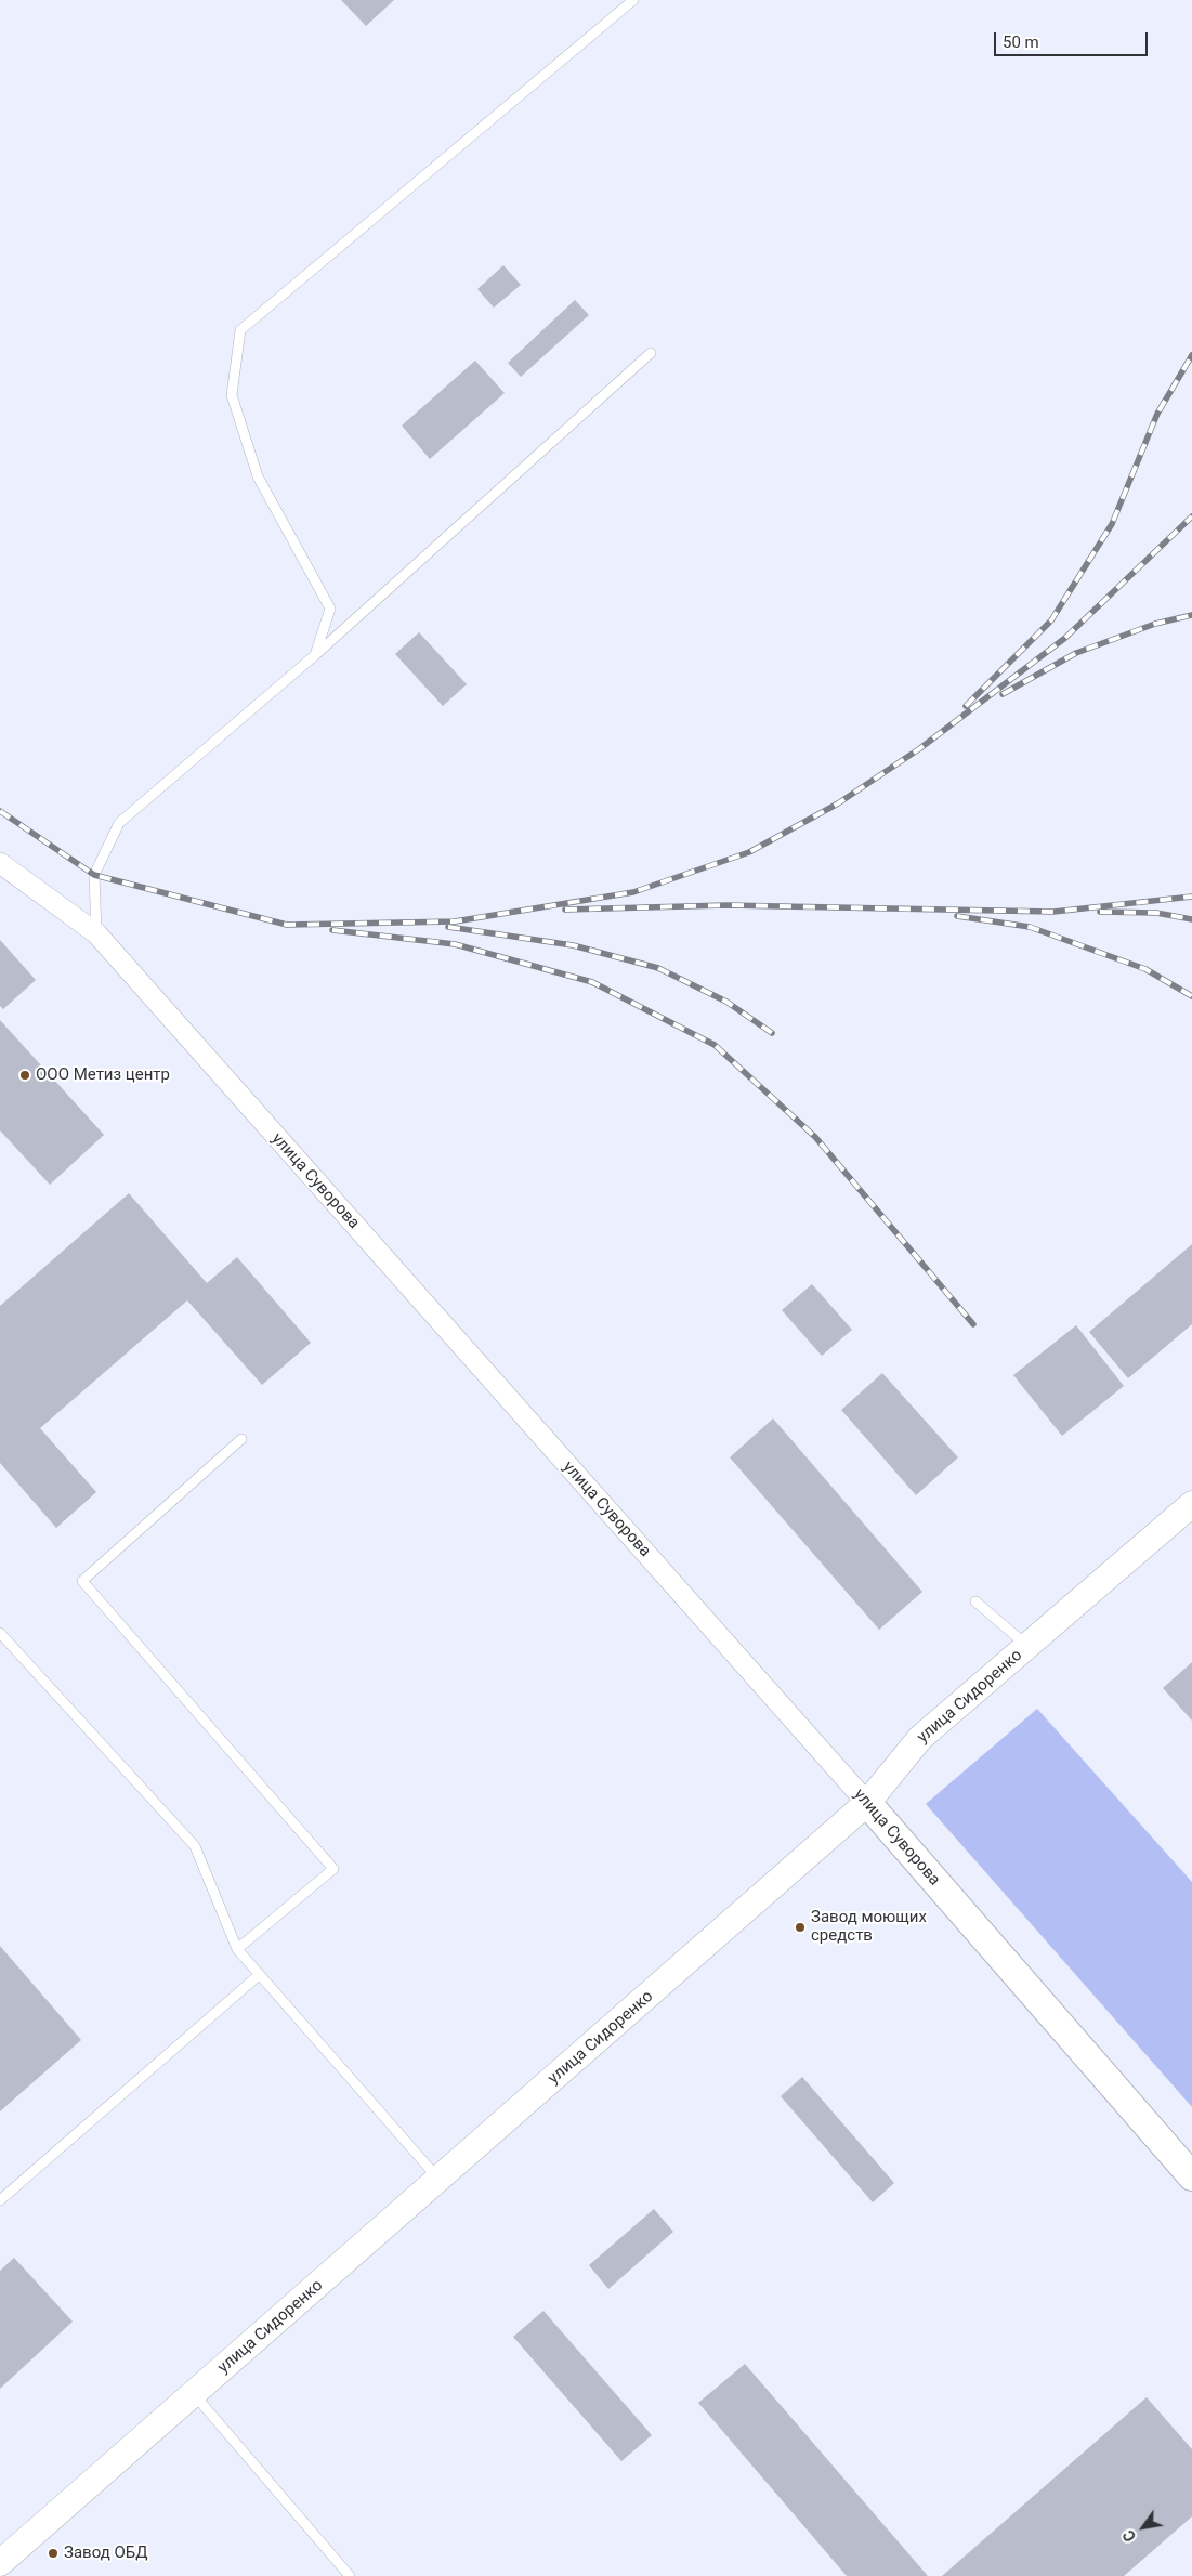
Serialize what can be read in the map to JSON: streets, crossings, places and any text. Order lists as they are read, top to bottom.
{
  "streets": {
    "main road": ["улица Суворова"],
    "street": ["улица Сидоренко"]
  },
  "crossings": [
    ["улица Суворова", "улица Сидоренко"]
  ],
  "places": ["ООО Метиз центр", "Завод моющих средств", "Завод ОБД"],
  "scale_bar": "50 m",
  "north": "bottom left"
}
